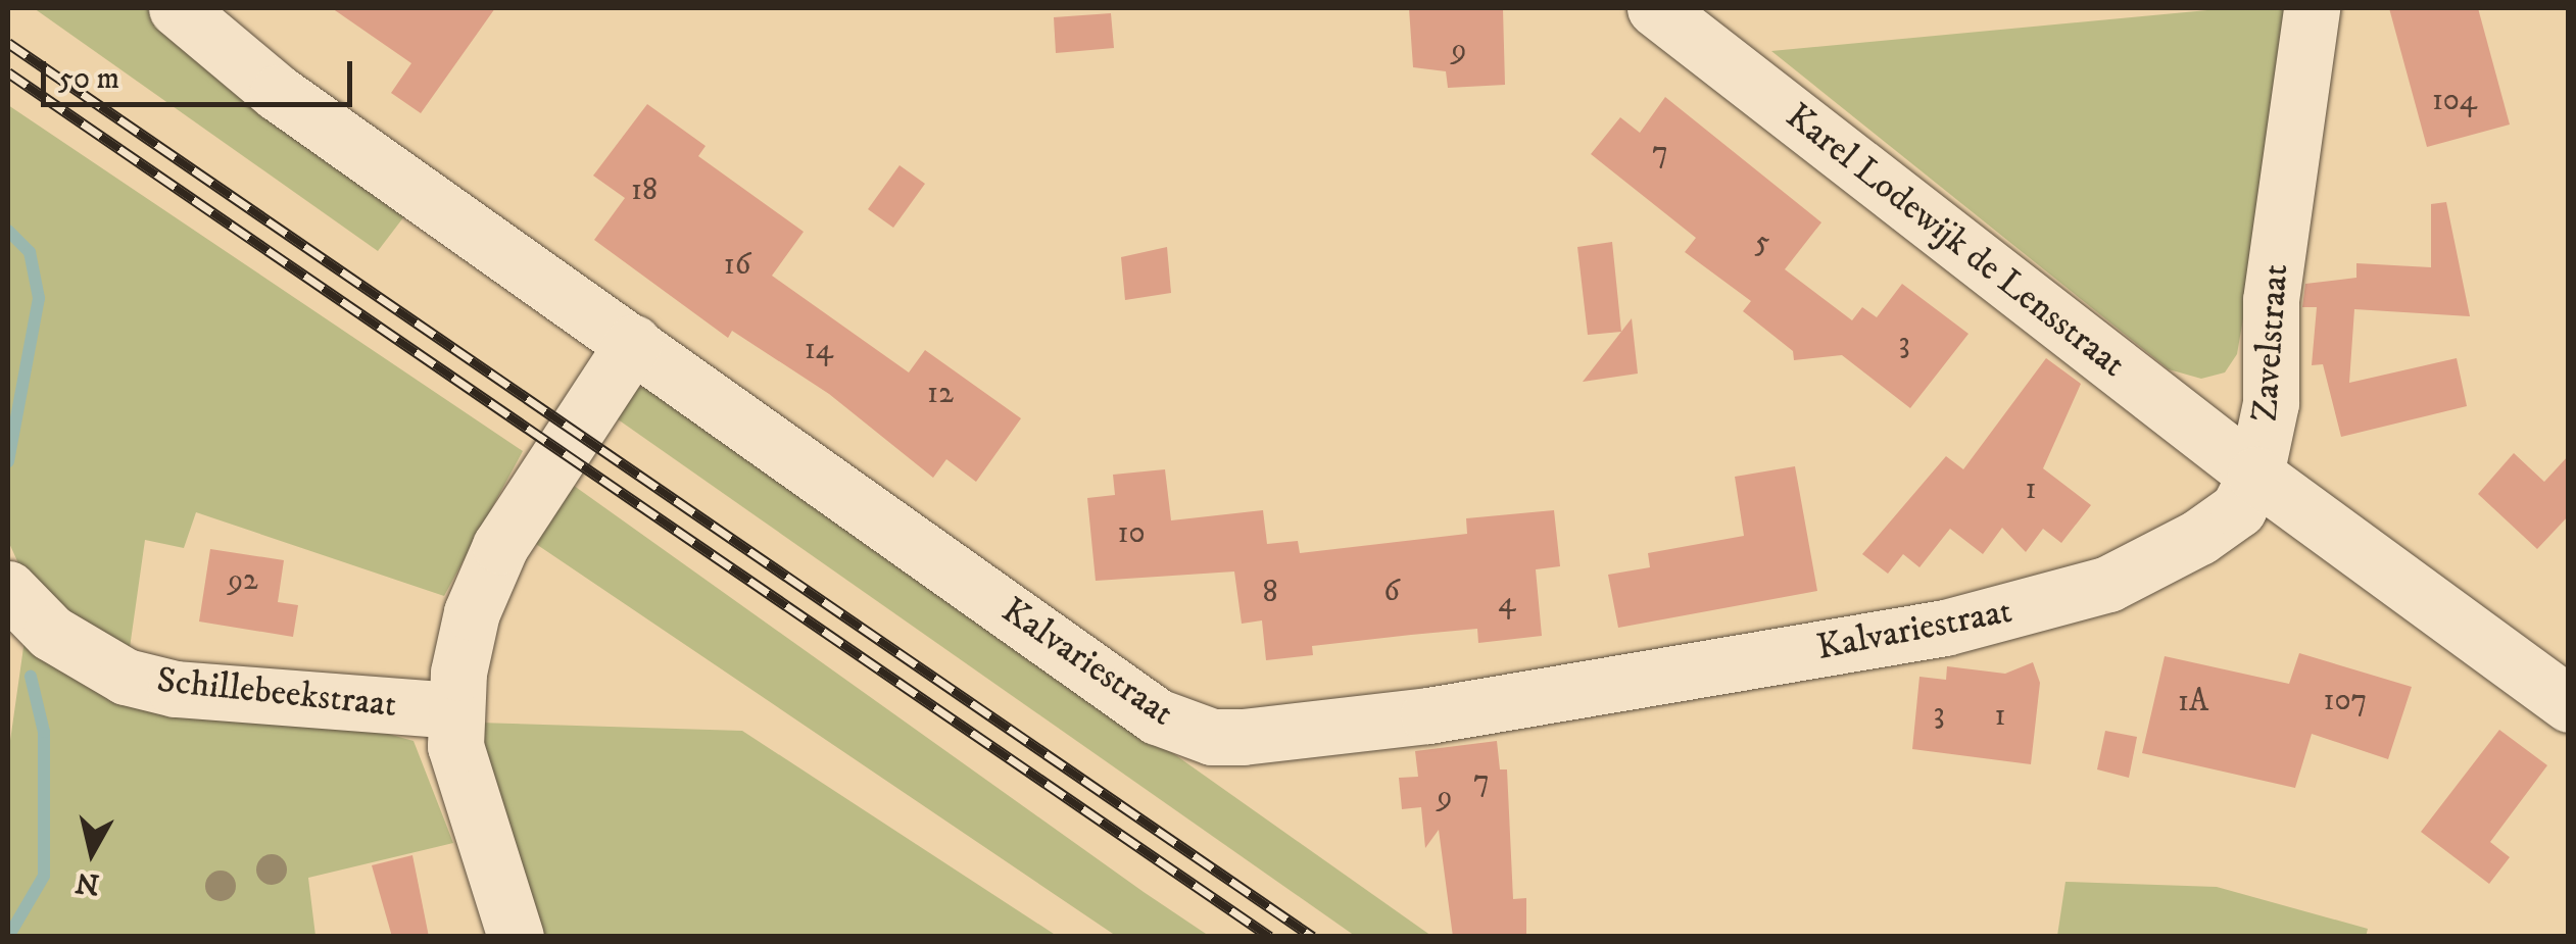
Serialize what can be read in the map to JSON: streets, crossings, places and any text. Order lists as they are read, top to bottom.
{
  "streets": {
    "street": [
      "Karel Lodewijk de Lensstraat",
      "Zavelstraat",
      "Kalvariestraat",
      "Schillebeekstraat"
    ]
  },
  "crossings": [
    ["Karel Lodewijk de Lensstraat", "Zavelstraat"],
    ["Karel Lodewijk de Lensstraat", "Kalvariestraat"],
    ["Zavelstraat", "Kalvariestraat"]
  ],
  "house_numbers": [
    "9",
    "104",
    "7",
    "18",
    "5",
    "16",
    "3",
    "14",
    "12",
    "1",
    "10",
    "92",
    "6",
    "8",
    "4",
    "107",
    "1A",
    "3",
    "1",
    "7",
    "9"
  ],
  "scale_bar": "50 m",
  "north": "bottom"
}
